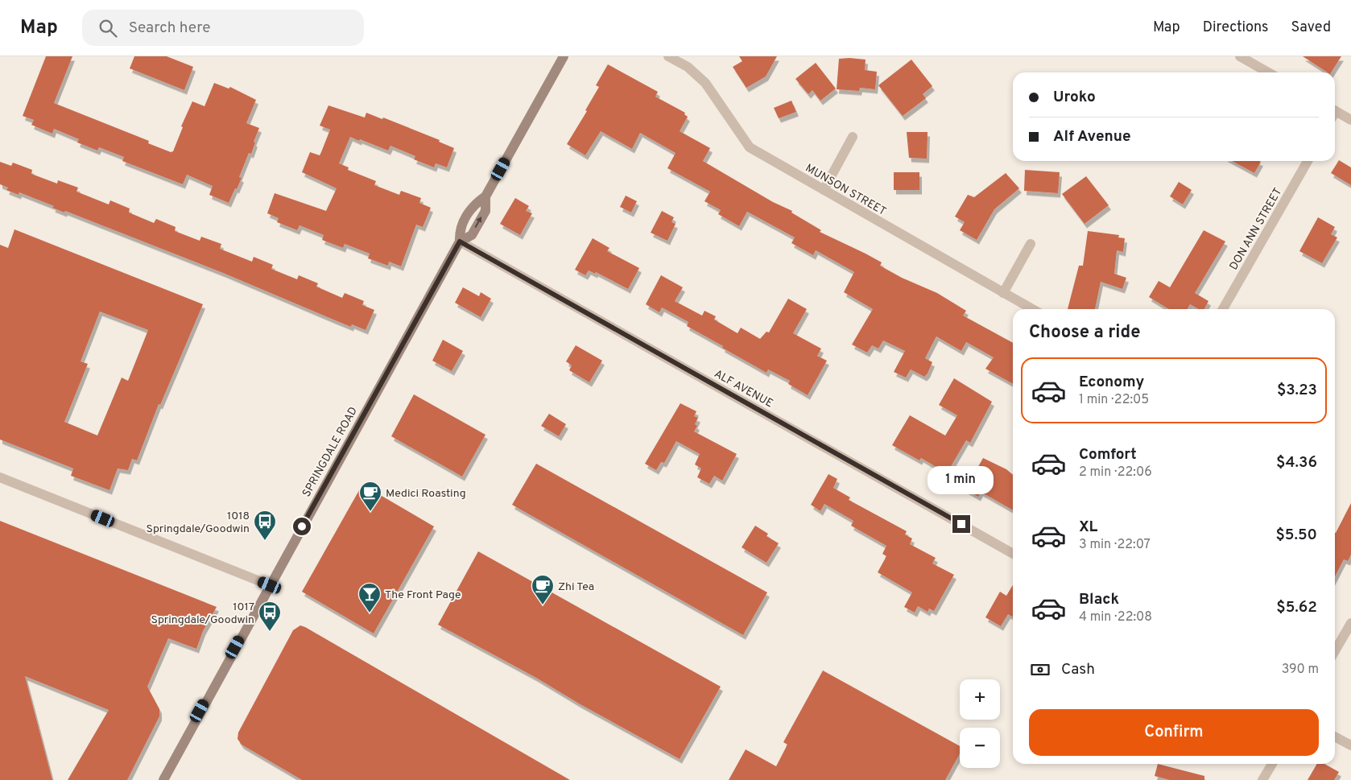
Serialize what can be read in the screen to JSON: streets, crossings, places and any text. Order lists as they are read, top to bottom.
{
  "streets": {
    "main road": ["SPRINGDALE ROAD"],
    "street": ["MUNSON STREET", "DON ANN STREET", "ALF AVENUE"]
  },
  "crossings": [
    ["ALF AVENUE", "SPRINGDALE ROAD"]
  ],
  "places": {
    "cafe": ["Medici Roasting", "Zhi Tea"],
    "bus stop": ["1018 Springdale/Goodwin", "1017 Springdale/Goodwin"],
    "bar": ["The Front Page"]
  },
  "page": {
    "header": "Map",
    "search": "Search here",
    "nav": ["Map", "Directions", "Saved"],
    "banner": ["Uroko", "Alf Avenue"],
    "heading": "Choose a ride",
    "list": [
      {
        "name": "Economy",
        "note": "1 min · 22:05",
        "value": "$3.23"
      },
      {
        "name": "Comfort",
        "note": "2 min · 22:06",
        "value": "$4.36"
      },
      {
        "name": "XL",
        "note": "3 min · 22:07",
        "value": "$5.50"
      },
      {
        "name": "Black",
        "note": "4 min · 22:08",
        "value": "$5.62"
      }
    ],
    "bubble": "1 min",
    "pay": ["Cash", "390 m"],
    "map_buttons": ["+", "−"],
    "buttons": "Confirm"
  }
}
